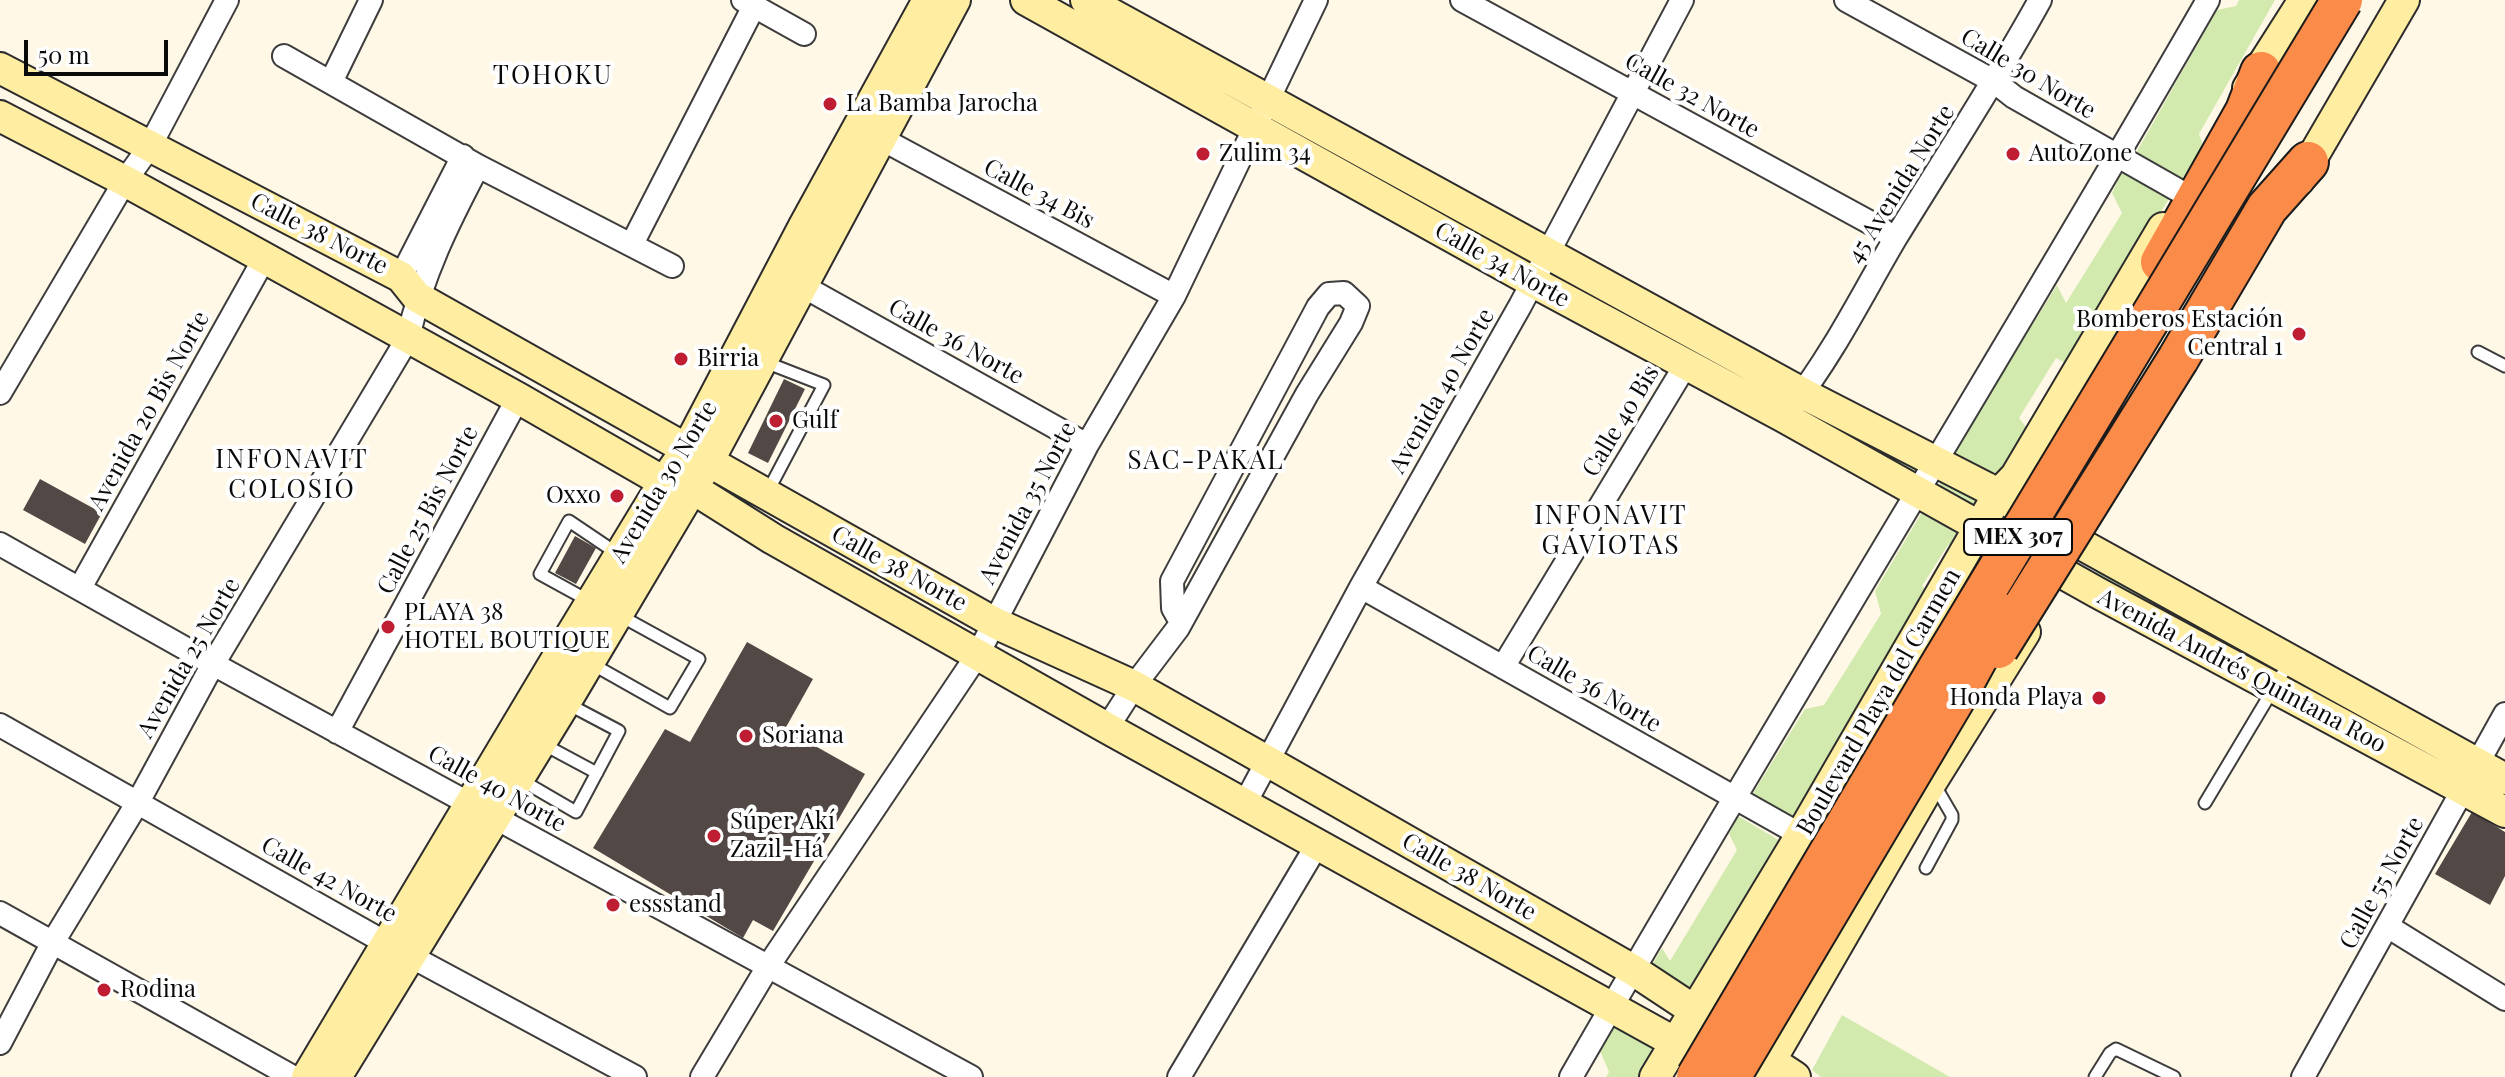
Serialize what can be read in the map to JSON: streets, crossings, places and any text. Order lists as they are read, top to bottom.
{
  "streets": {
    "highway": ["MEX 307"],
    "main road": [
      "Calle 38 Norte",
      "Calle 34 Norte",
      "Avenida 30 Norte",
      "Avenida Andrés Quintana Roo",
      "Boulevard Playa del Carmen"
    ],
    "street": [
      "Calle 30 Norte",
      "Calle 32 Norte",
      "45 Avenida Norte",
      "Calle 34 Bis",
      "Calle 36 Norte",
      "Avenida 40 Norte",
      "Avenida 20 Bis Norte",
      "Calle 40 Bis",
      "Avenida 35 Norte",
      "Calle 25 Bis Norte",
      "Avenida 25 Norte",
      "Calle 40 Norte",
      "Calle 42 Norte",
      "Calle 55 Norte"
    ]
  },
  "crossings": [
    ["Calle 30 Norte", "45 Avenida Norte"],
    ["Calle 30 Norte", "Boulevard Playa del Carmen"],
    ["Calle 32 Norte", "45 Avenida Norte"],
    ["Calle 32 Norte", "Avenida 40 Norte"],
    ["45 Avenida Norte", "Calle 34 Norte"],
    ["Calle 34 Bis", "Avenida 30 Norte"],
    ["Calle 34 Bis", "Avenida 35 Norte"],
    ["Calle 38 Norte", "Avenida 40 Norte"],
    ["Calle 38 Norte", "Avenida 20 Bis Norte"],
    ["Calle 38 Norte", "Avenida 30 Norte"],
    ["Calle 38 Norte", "Avenida 35 Norte"],
    ["Calle 38 Norte", "Calle 25 Bis Norte"],
    ["Calle 38 Norte", "Avenida 25 Norte"],
    ["Calle 38 Norte", "Boulevard Playa del Carmen"],
    ["Calle 34 Norte", "Avenida 40 Norte"],
    ["Calle 34 Norte", "Calle 40 Bis"],
    ["Calle 34 Norte", "Avenida 35 Norte"],
    ["Calle 34 Norte", "Avenida Andrés Quintana Roo"],
    ["Calle 34 Norte", "Boulevard Playa del Carmen"],
    ["Calle 36 Norte", "Avenida 40 Norte"],
    ["Calle 36 Norte", "Calle 40 Bis"],
    ["Calle 36 Norte", "Avenida 30 Norte"],
    ["Calle 36 Norte", "Avenida 35 Norte"],
    ["Calle 36 Norte", "Boulevard Playa del Carmen"],
    ["Avenida 20 Bis Norte", "Calle 40 Norte"],
    ["Avenida 30 Norte", "Calle 40 Norte"],
    ["Avenida 30 Norte", "Calle 42 Norte"],
    ["Avenida 35 Norte", "Calle 40 Norte"],
    ["Calle 25 Bis Norte", "Calle 40 Norte"],
    ["Avenida 25 Norte", "Calle 40 Norte"],
    ["Avenida 25 Norte", "Calle 42 Norte"],
    ["Avenida Andrés Quintana Roo", "Boulevard Playa del Carmen"],
    ["Avenida Andrés Quintana Roo", "Calle 55 Norte"]
  ],
  "districts": [
    "TOHOKU",
    "INFONAVIT COLOSIO",
    "SAC-PAKAL",
    "INFONAVIT GAVIOTAS"
  ],
  "places": [
    "La Bamba Jarocha",
    "Zulim 34",
    "AutoZone",
    "Bomberos Estación Central 1",
    "Birria",
    "Gulf",
    "Oxxo",
    "PLAYA 38 HOTEL BOUTIQUE",
    "Honda Playa",
    "Soriana",
    "Súper Akí Zazil-Há",
    "essstand",
    "Rodina"
  ],
  "scale_bar": "50 m"
}
